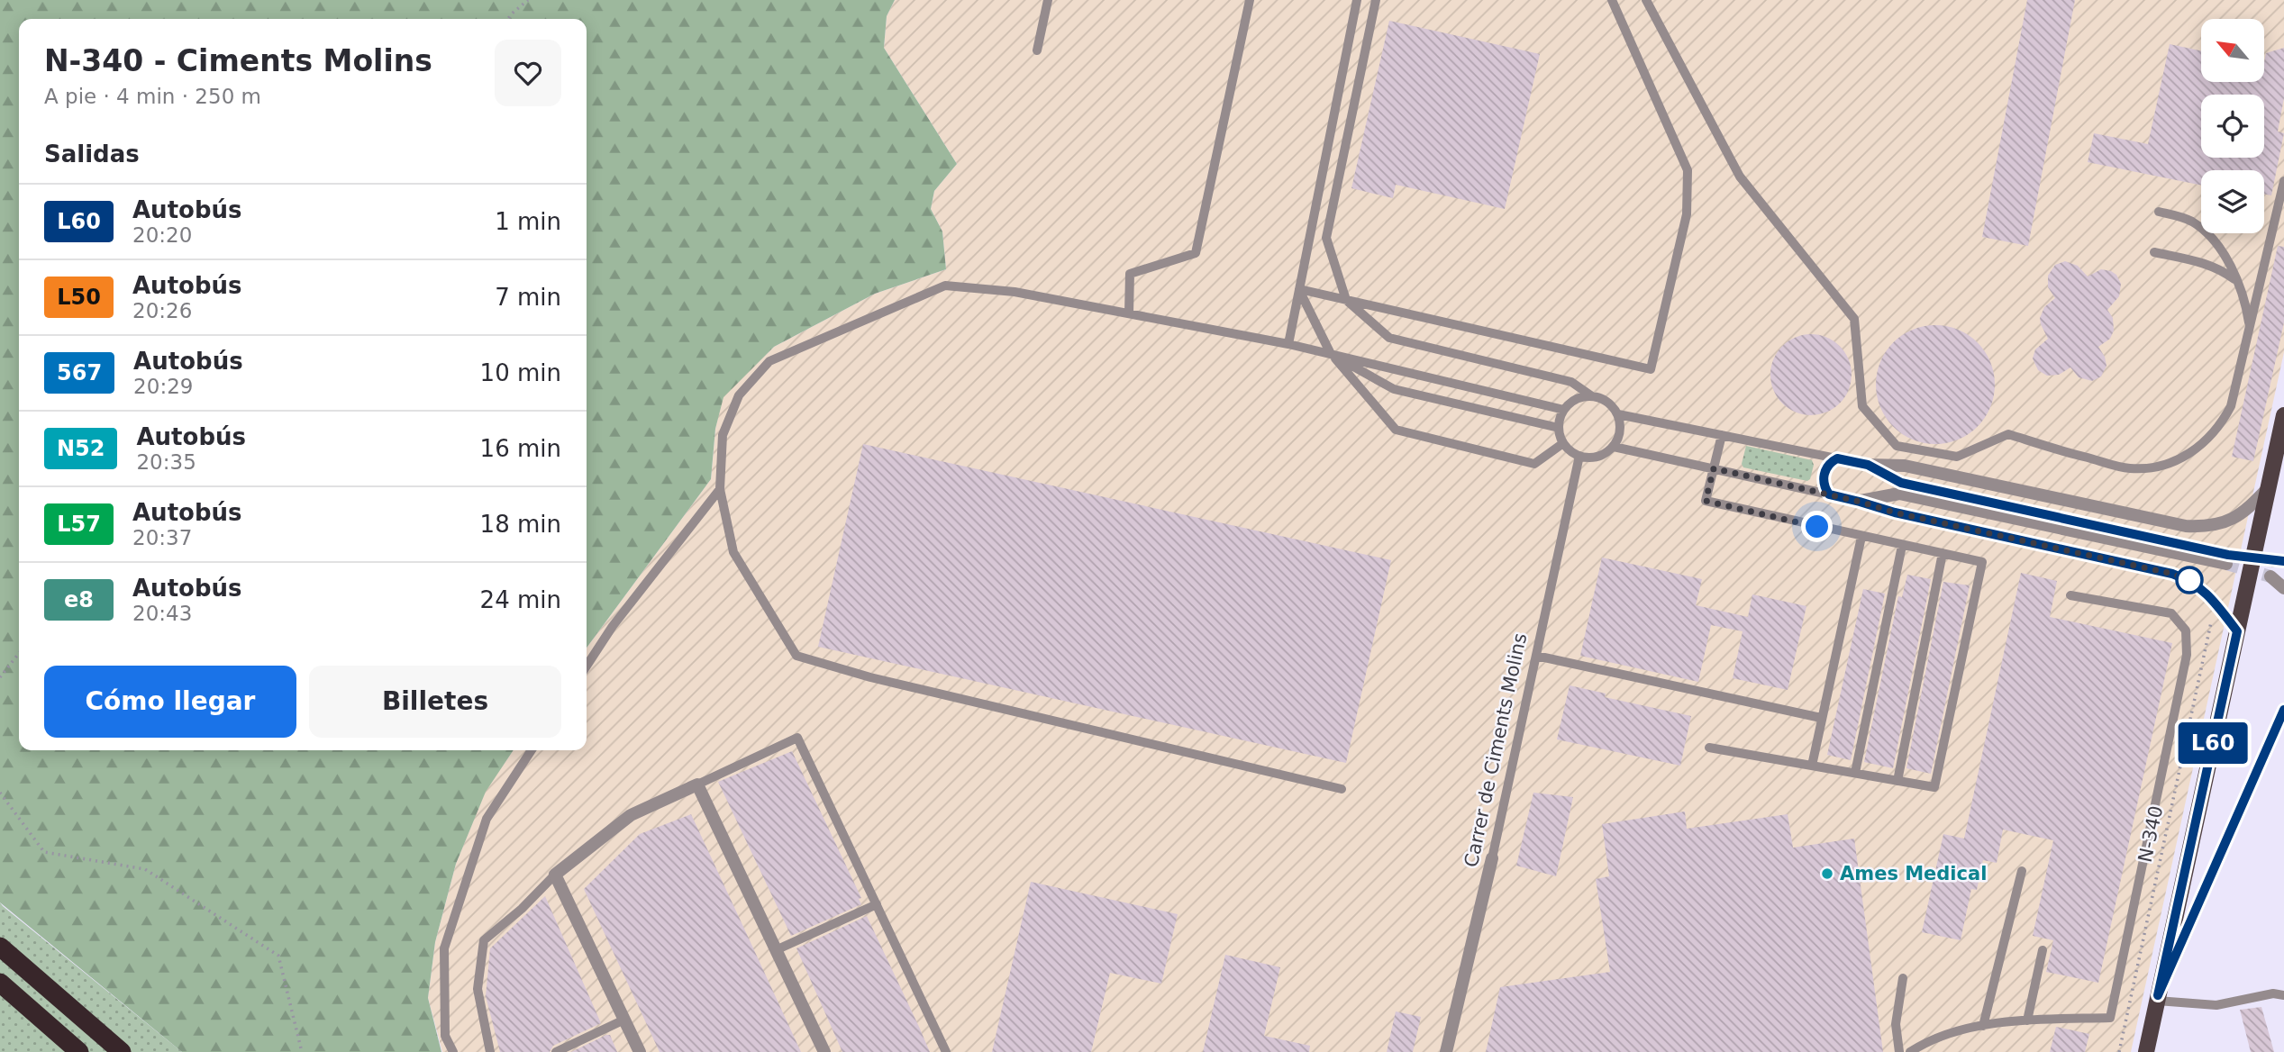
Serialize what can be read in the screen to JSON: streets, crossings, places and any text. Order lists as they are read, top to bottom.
{
  "streets": {
    "street": ["Carrer de Ciments Molins"],
    "path": ["N-340"]
  },
  "places": ["Ames Medical"],
  "lines": ["bus line L60"],
  "north": "top left",
  "page": {
    "on_map": "L60",
    "heading": [
      ["N-340 - Ciments Molins", "A pie · 4 min · 250 m"],
      "Salidas"
    ],
    "list": [
      {
        "mark": "L60",
        "name": "Autobús",
        "note": "20:20",
        "value": "1 min"
      },
      {
        "mark": "L50",
        "name": "Autobús",
        "note": "20:26",
        "value": "7 min"
      },
      {
        "mark": "567",
        "name": "Autobús",
        "note": "20:29",
        "value": "10 min"
      },
      {
        "mark": "N52",
        "name": "Autobús",
        "note": "20:35",
        "value": "16 min"
      },
      {
        "mark": "L57",
        "name": "Autobús",
        "note": "20:37",
        "value": "18 min"
      },
      {
        "mark": "e8",
        "name": "Autobús",
        "note": "20:43",
        "value": "24 min"
      }
    ],
    "buttons": ["Cómo llegar", "Billetes"]
  }
}
